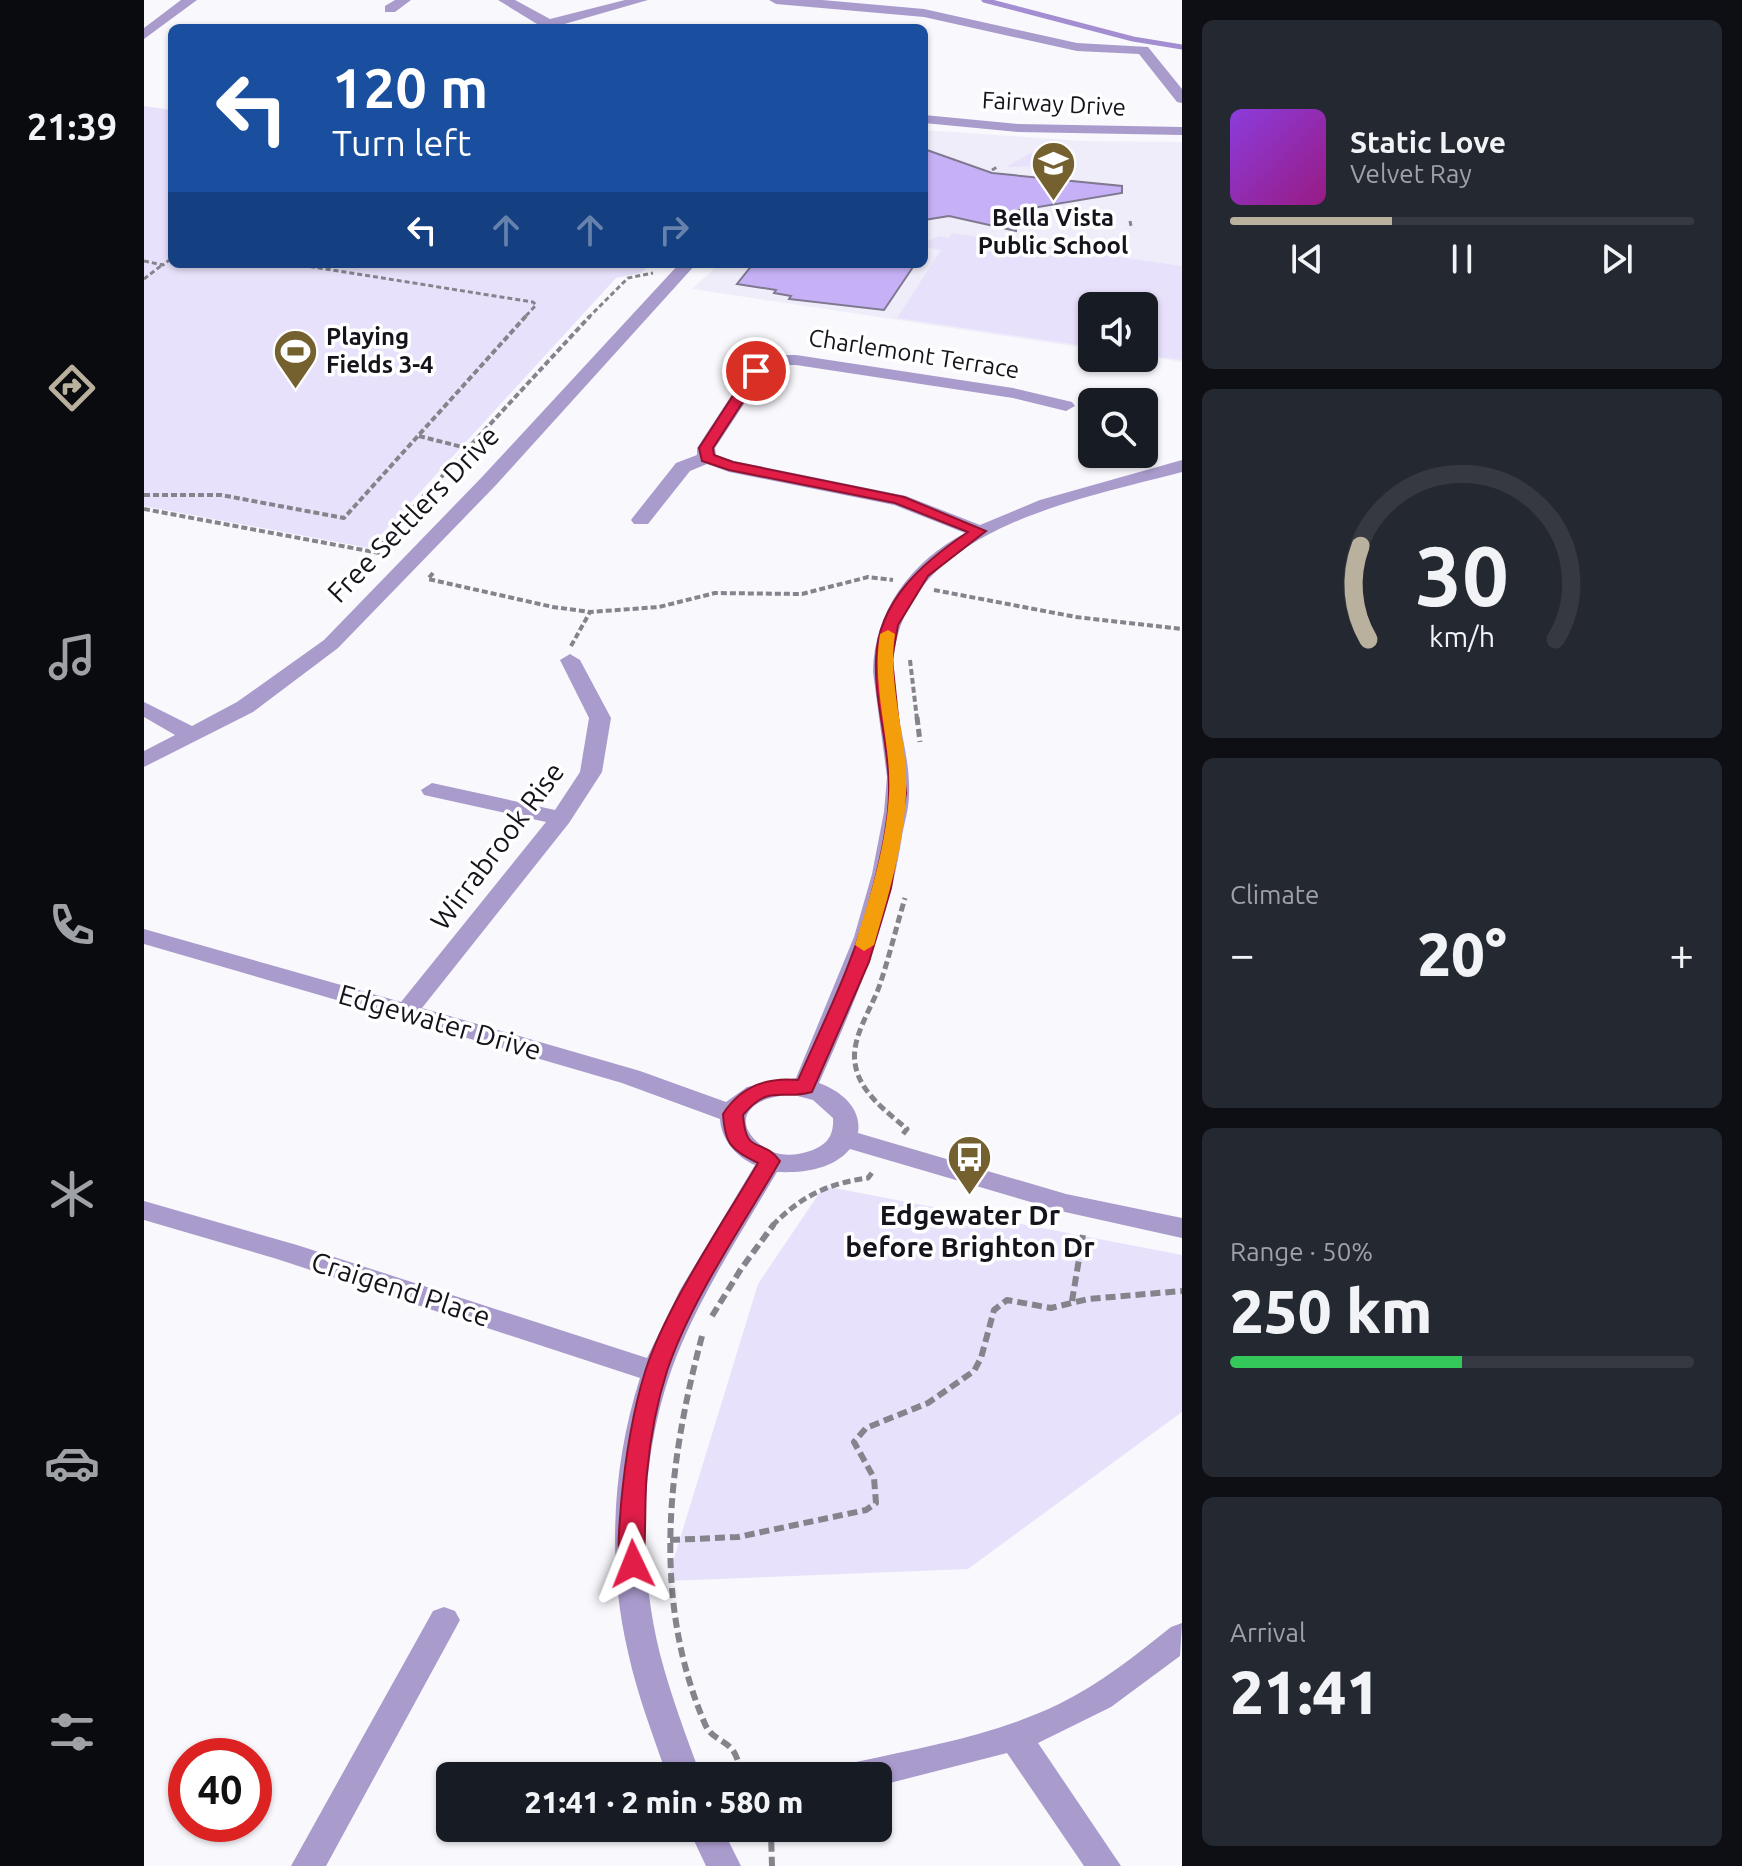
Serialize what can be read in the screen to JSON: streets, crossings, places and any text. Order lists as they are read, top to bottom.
{
  "streets": {
    "street": [
      "Fairway Drive",
      "Charlemont Terrace",
      "Free Settlers Drive",
      "Wirrabrook Rise",
      "Edgewater Drive",
      "Craigend Place"
    ]
  },
  "crossings": [
    ["Wirrabrook Rise", "Edgewater Drive"]
  ],
  "places": {
    "school or university": ["Bella Vista Public School"],
    "sports": ["Playing Fields 3-4"],
    "bus stop": ["Edgewater Dr before Brighton Dr"]
  },
  "page": {
    "tabs": "21:39",
    "turn": ["120 m", "Turn left"],
    "song": ["Static Love", "Velvet Ray"],
    "tile": [
      "Climate",
      ["Range · 50%", "250 km"],
      ["Arrival", "21:41"]
    ],
    "heat": ["−", "20°", "+"],
    "limit": "40",
    "trip": "21:41 · 2 min · 580 m",
    "gauge": ["30", "km/h"]
  }
}
